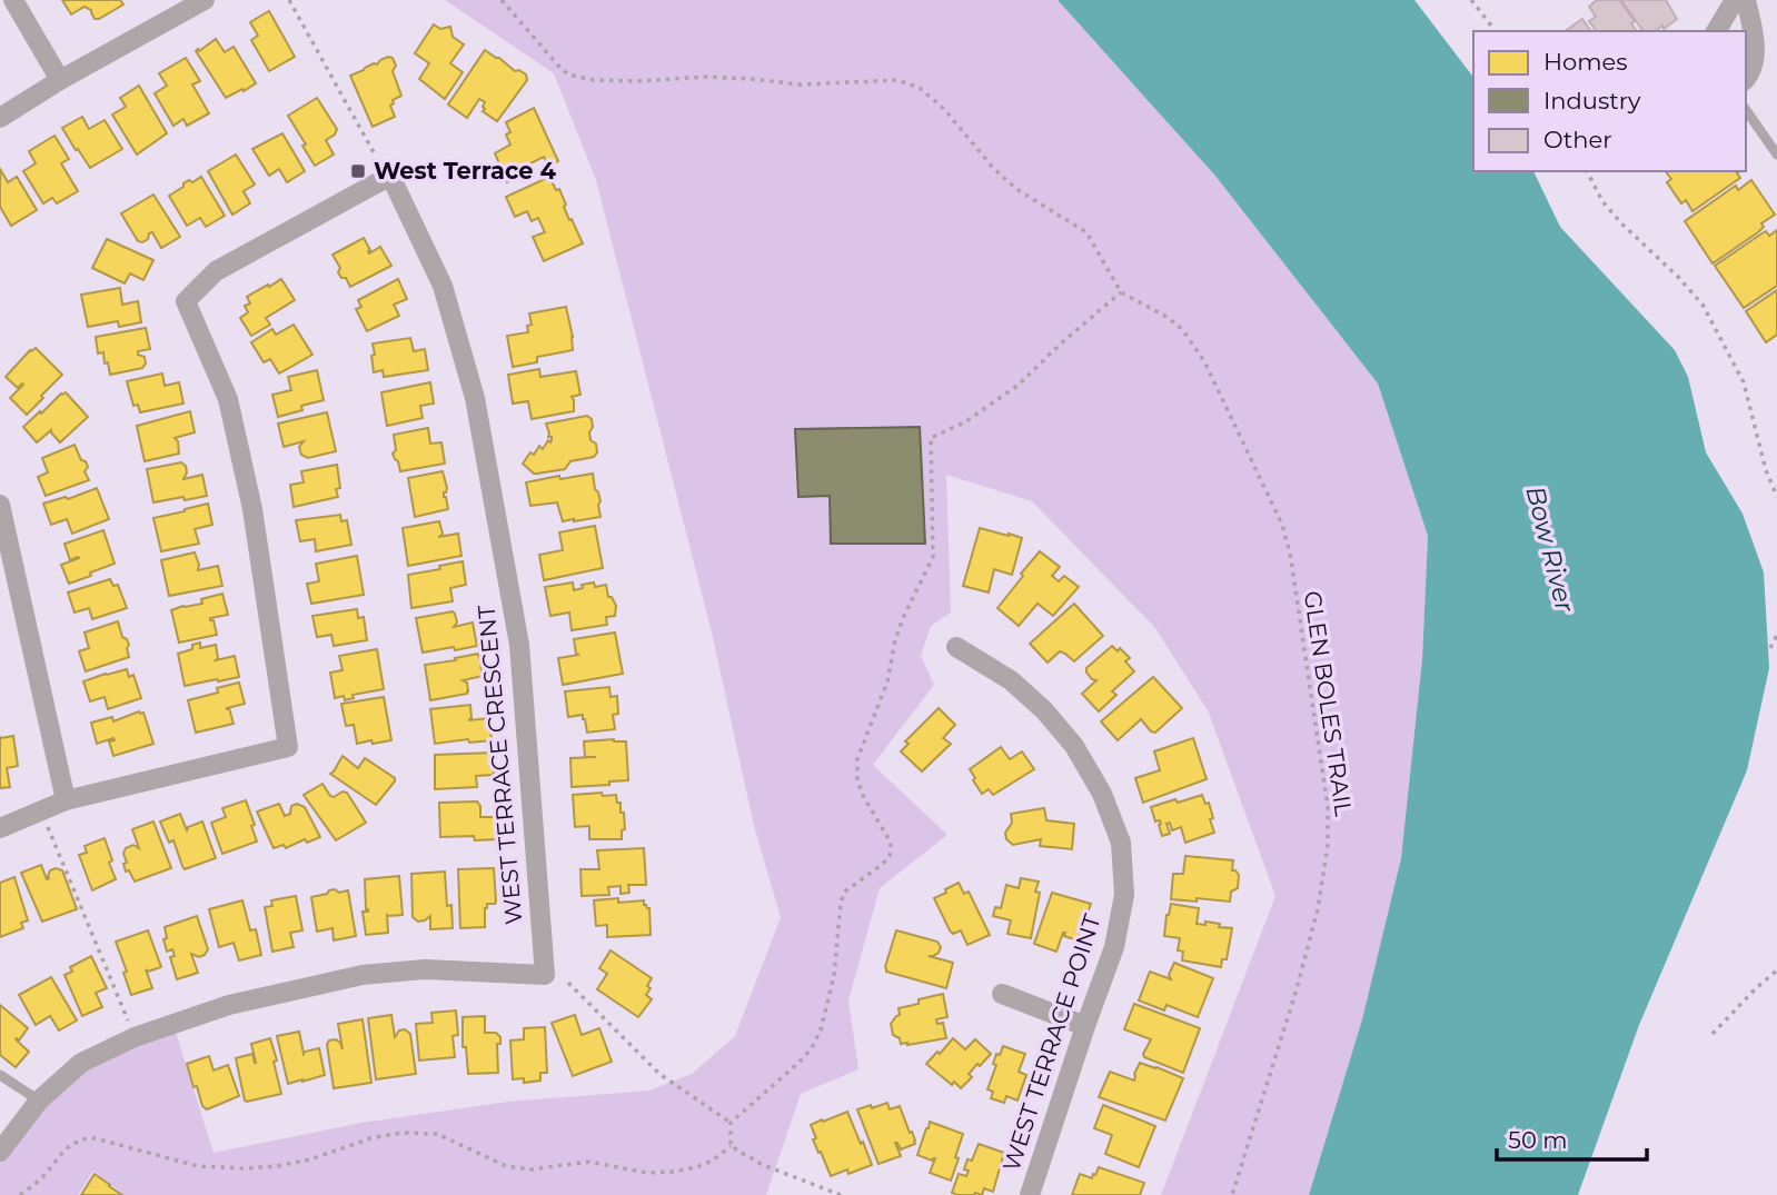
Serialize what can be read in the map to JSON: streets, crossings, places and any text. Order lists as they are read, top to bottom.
{
  "streets": {
    "street": ["WEST TERRACE CRESCENT", "WEST TERRACE POINT"],
    "path": ["GLEN BOLES TRAIL"]
  },
  "water": ["Bow River"],
  "places": {
    "transit": ["West Terrace 4"]
  },
  "legend": ["Homes", "Industry", "Other"],
  "scale_bar": "50 m"
}
